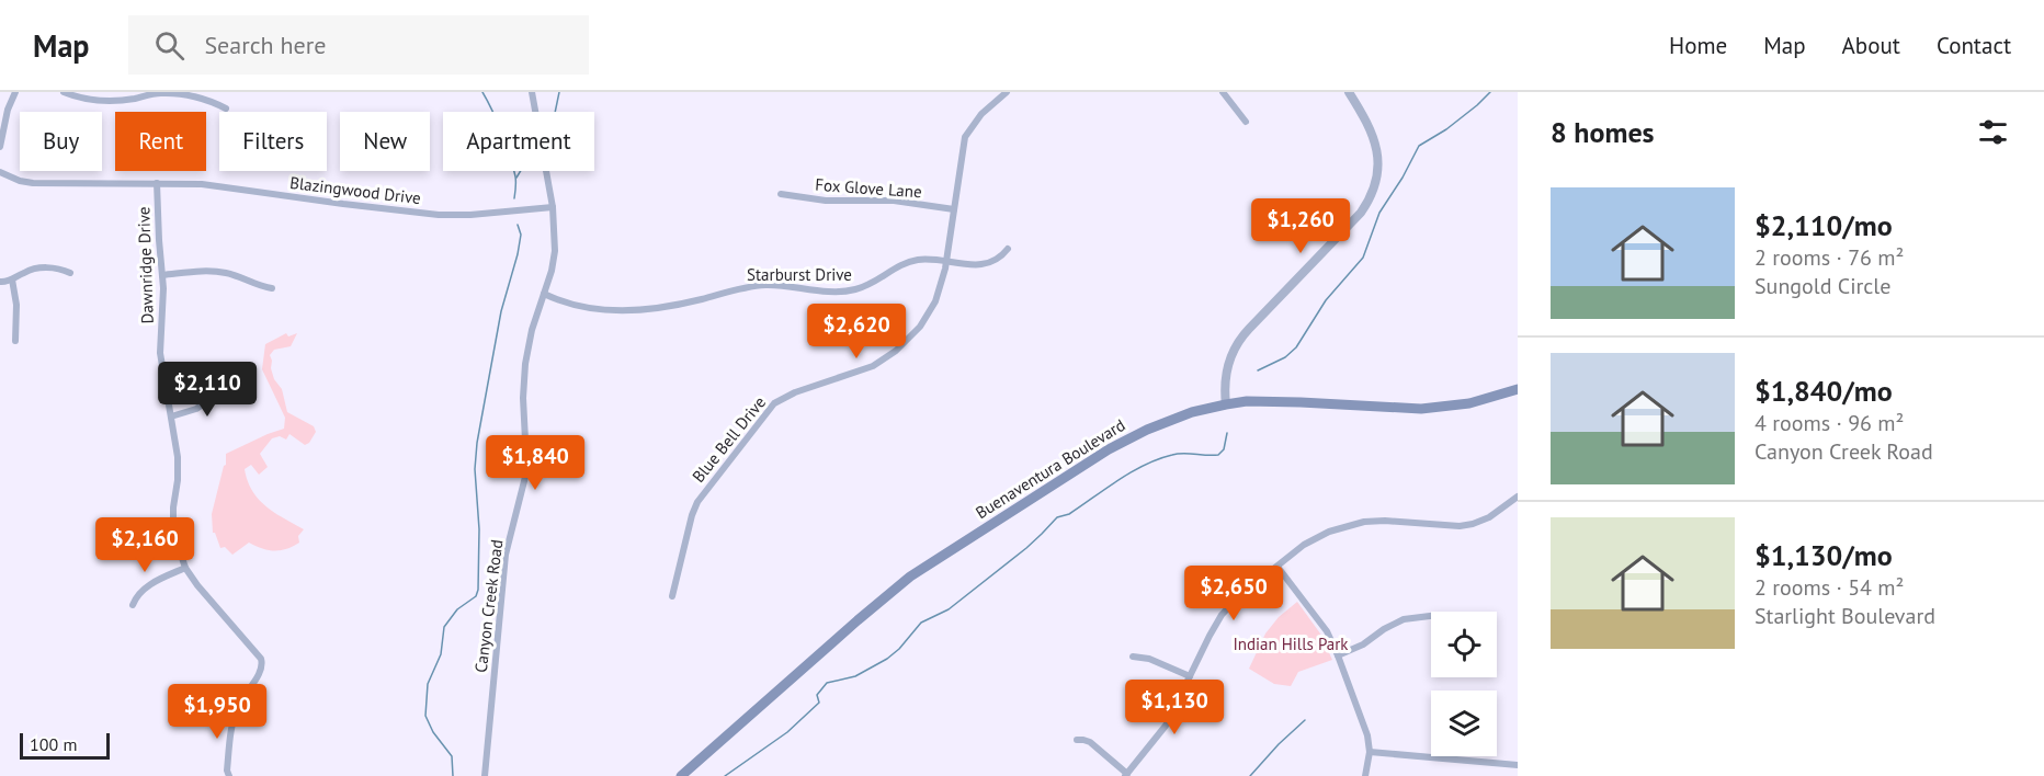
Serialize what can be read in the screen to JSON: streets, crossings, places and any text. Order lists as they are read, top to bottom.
{
  "streets": {
    "main road": ["Buenaventura Boulevard"],
    "street": [
      "Fox Glove Lane",
      "Blazingwood Drive",
      "Dawnridge Drive",
      "Starburst Drive",
      "Blue Bell Drive",
      "Canyon Creek Road"
    ]
  },
  "crossings": [
    ["Fox Glove Lane", "Blue Bell Drive"],
    ["Blazingwood Drive", "Dawnridge Drive"],
    ["Blazingwood Drive", "Canyon Creek Road"],
    ["Starburst Drive", "Blue Bell Drive"],
    ["Starburst Drive", "Canyon Creek Road"]
  ],
  "parks": ["Indian Hills Park"],
  "scale_bar": "100 m",
  "page": {
    "header": "Map",
    "search": "Search here",
    "nav": [
      "Home",
      "Map",
      "About",
      "Contact"
    ],
    "heading": "8 homes",
    "chip": [
      "Buy",
      "Rent",
      "Filters",
      "New",
      "Apartment"
    ],
    "list": [
      {
        "name": "$2,110/mo",
        "note": "2 rooms · 76 m² · Sungold Circle"
      },
      {
        "name": "$1,840/mo",
        "note": "4 rooms · 96 m² · Canyon Creek Road"
      },
      {
        "name": "$1,130/mo",
        "note": "2 rooms · 54 m² · Starlight Boulevard"
      }
    ],
    "price": [
      "$1,260",
      "$2,620",
      "$2,110",
      "$1,840",
      "$2,160",
      "$2,650",
      "$1,130",
      "$1,950"
    ],
    "scale": "100 m"
  }
}
